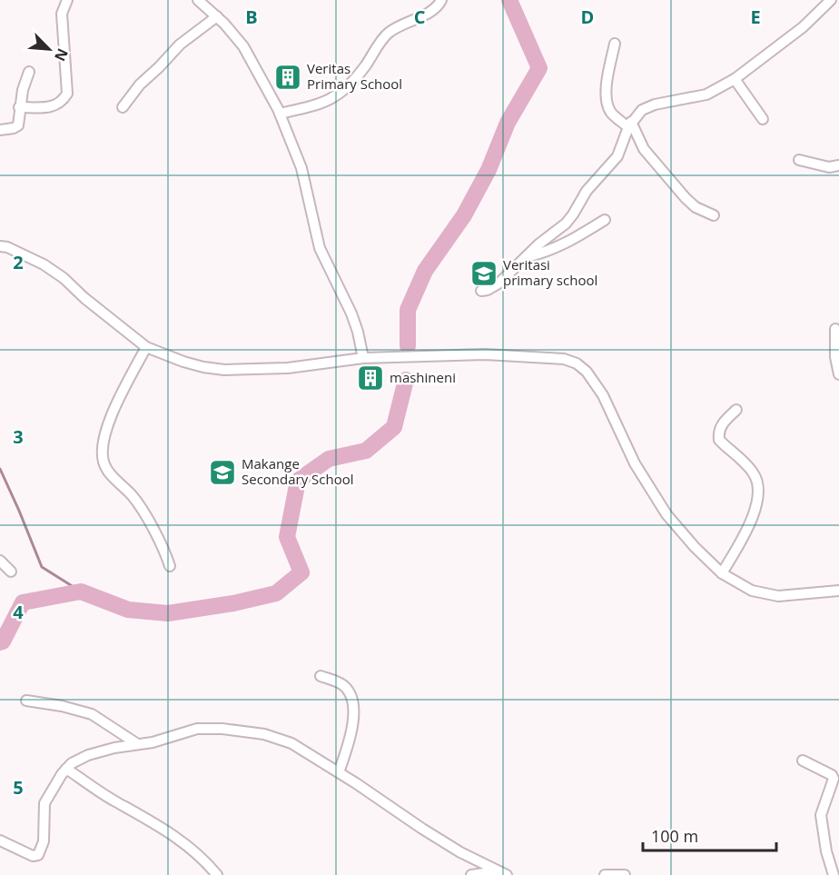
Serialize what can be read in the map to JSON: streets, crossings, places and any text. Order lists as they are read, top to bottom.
{
  "places": {
    "building": ["Veritas Primary School", "mashineni"],
    "school or university": ["Veritasi primary school", "Makange Secondary School"]
  },
  "scale_bar": "100 m",
  "north": "bottom right",
  "grid": {
    "columns": [
      "B",
      "C",
      "D",
      "E"
    ],
    "rows": [
      "2",
      "3",
      "4",
      "5"
    ]
  }
}
